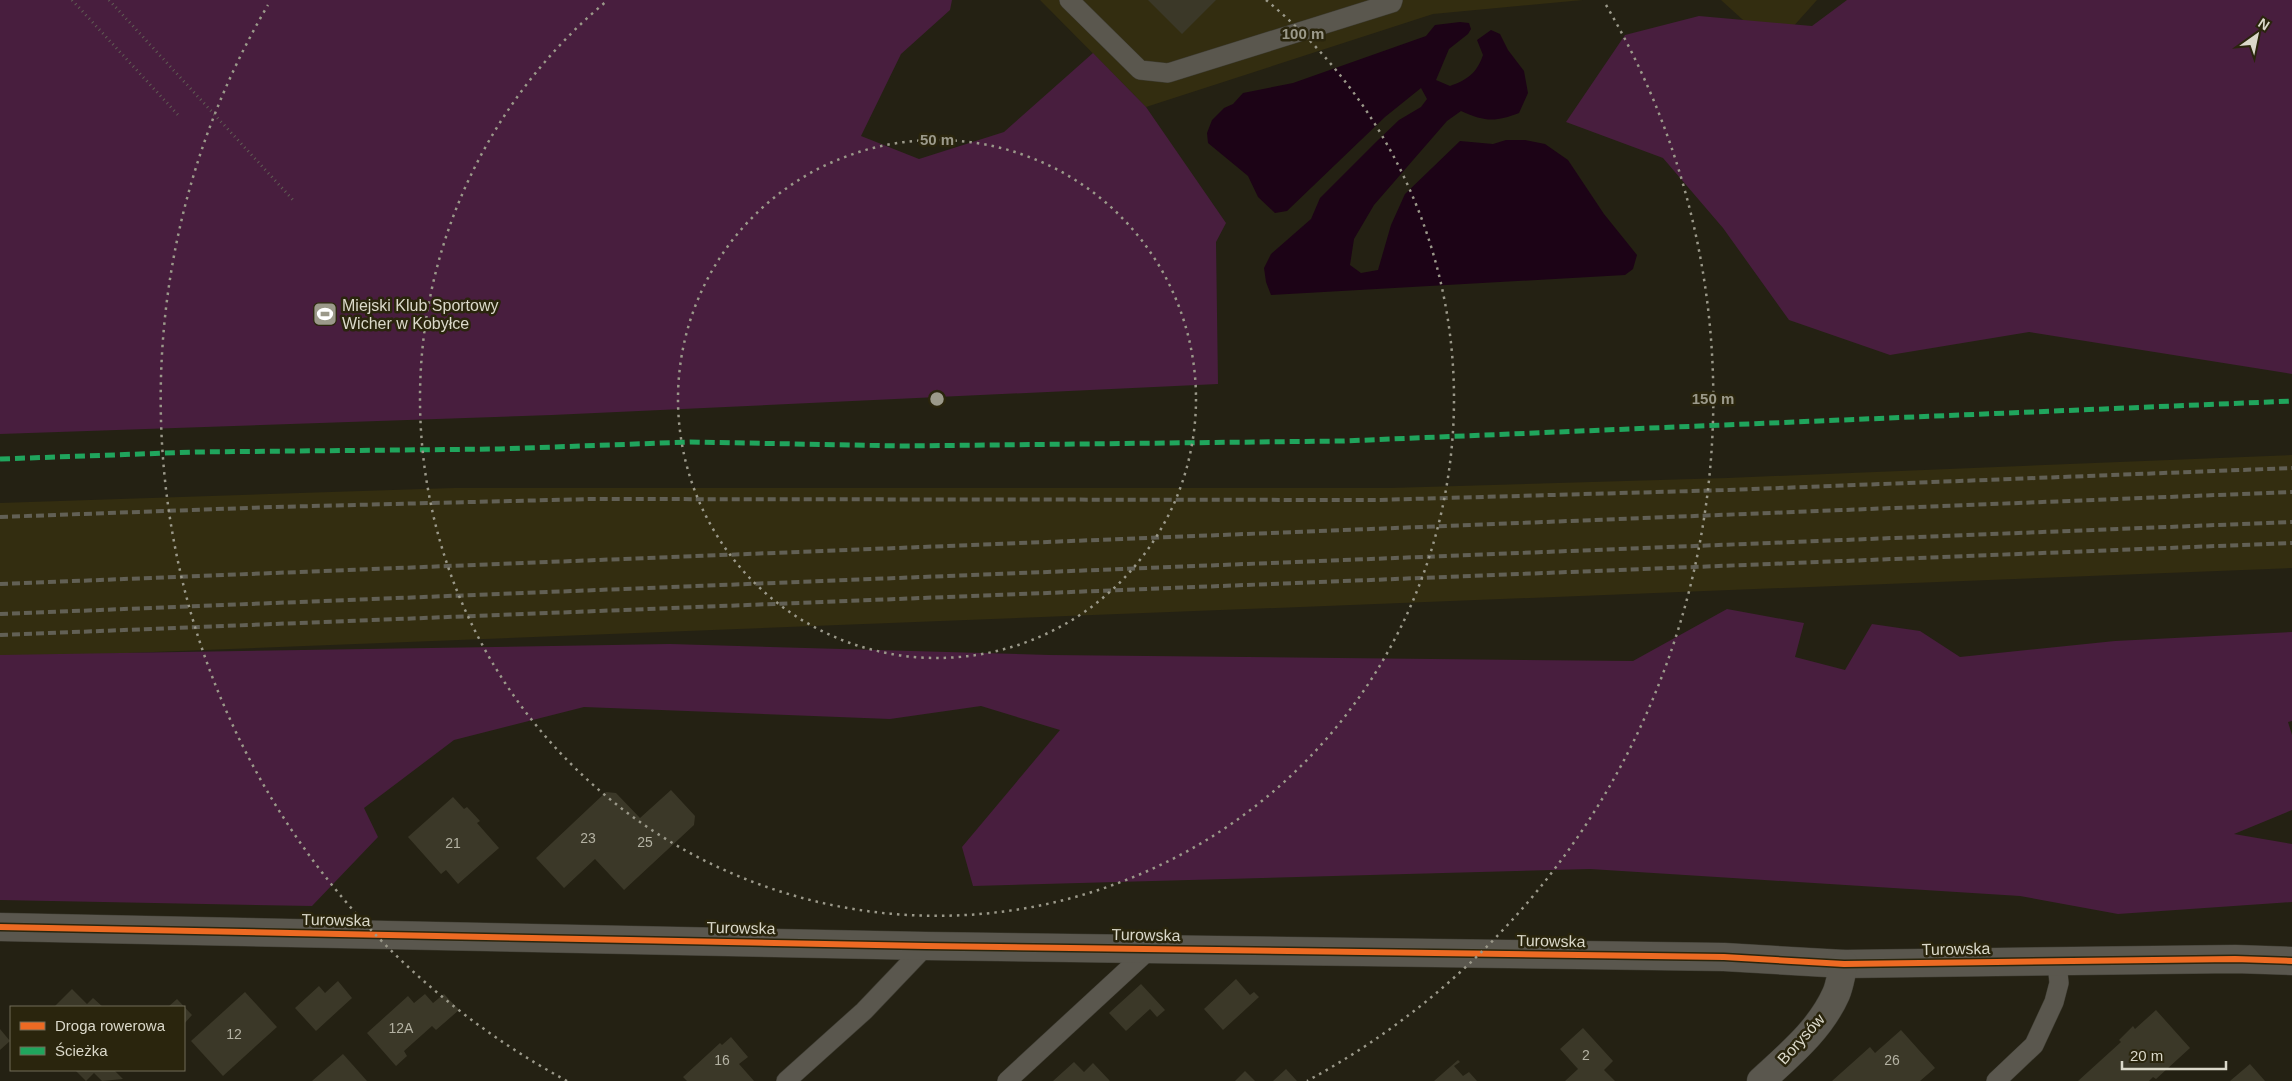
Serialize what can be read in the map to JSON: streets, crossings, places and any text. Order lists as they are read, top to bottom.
{
  "streets": {
    "street": ["Turowska", "Borysów"]
  },
  "crossings": [
    ["Turowska", "Borysów"]
  ],
  "places": {
    "sports": ["Miejski Klub Sportowy Wicher w Kobyłce"]
  },
  "house_numbers": [
    "23",
    "25",
    "21",
    "12A",
    "12",
    "2",
    "16",
    "26"
  ],
  "legend": ["Droga rowerowa", "Ścieżka"],
  "scale_bar": "20 m",
  "north": "top right",
  "rings": ["100 m", "50 m", "150 m"]
}
